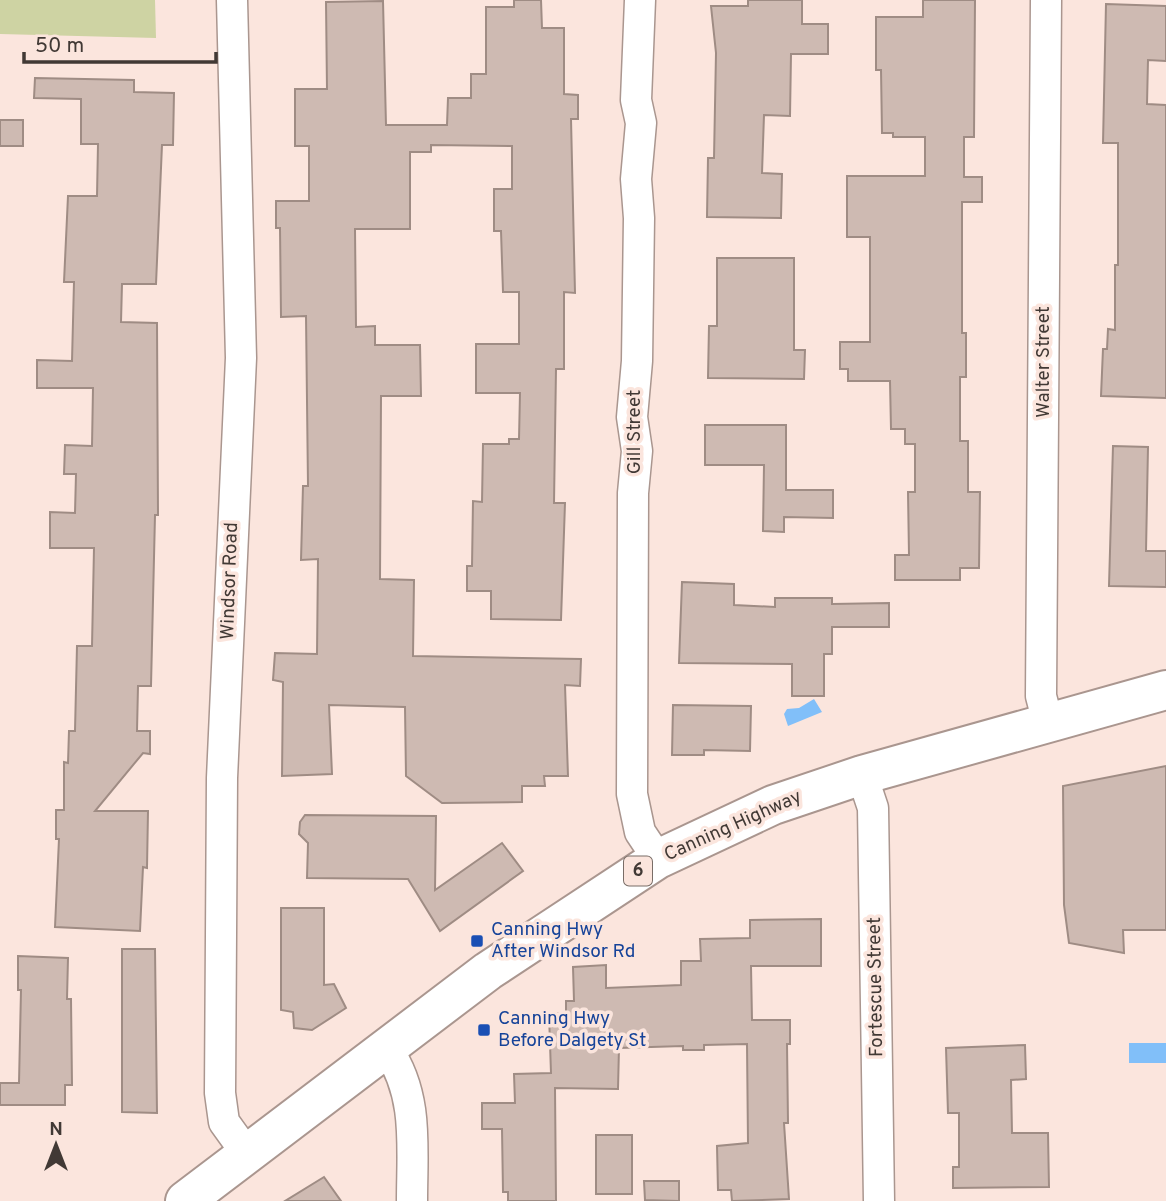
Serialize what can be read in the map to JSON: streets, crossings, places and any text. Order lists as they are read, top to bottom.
{
  "streets": {
    "highway": ["Canning Highway", "6"],
    "street": [
      "Walter Street",
      "Gill Street",
      "Windsor Road",
      "Fortescue Street"
    ]
  },
  "crossings": [
    ["Walter Street", "Canning Highway"],
    ["Gill Street", "Canning Highway"],
    ["Windsor Road", "Canning Highway"],
    ["Canning Highway", "Fortescue Street"]
  ],
  "places": {
    "transit": ["Canning Hwy After Windsor Rd", "Canning Hwy Before Dalgety St"]
  },
  "scale_bar": "50 m",
  "north": "top"
}
